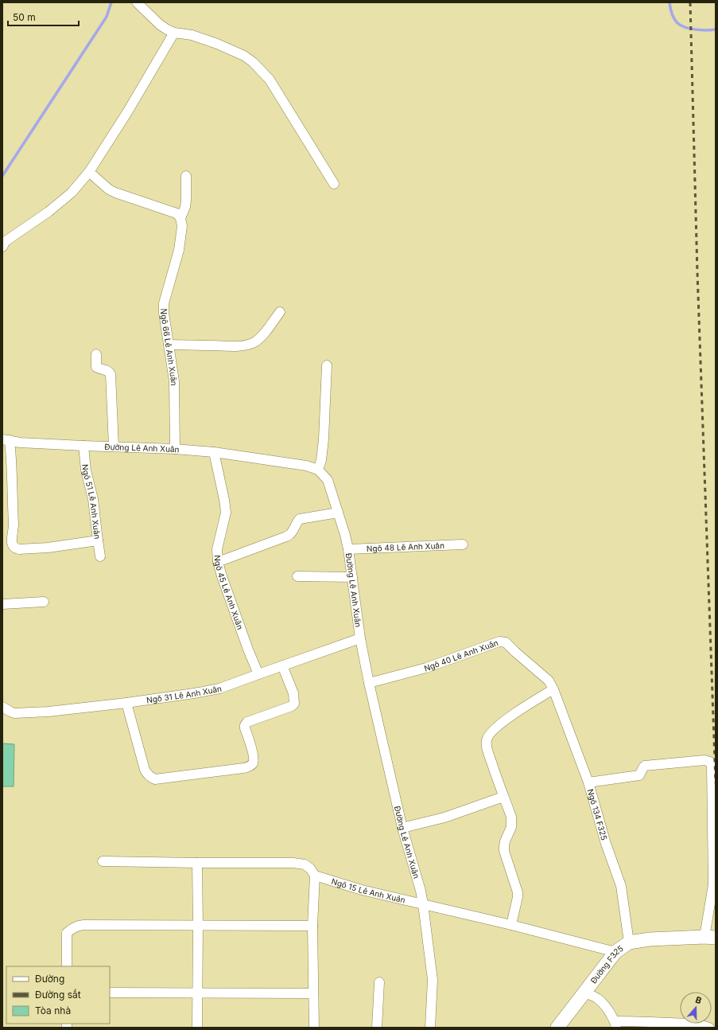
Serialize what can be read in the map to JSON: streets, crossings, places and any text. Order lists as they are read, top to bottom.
{
  "streets": {
    "main road": ["Đường F325"],
    "street": [
      "Ngõ 66 Lê Anh Xuân",
      "Đường Lê Anh Xuân",
      "Ngõ 51 Lê Anh Xuân",
      "Ngõ 48 Lê Anh Xuân",
      "Ngõ 45 Lê Anh Xuân",
      "Ngõ 40 Lê Anh Xuân",
      "Ngõ 31 Lê Anh Xuân",
      "Ngõ 134 F325",
      "Ngõ 15 Lê Anh Xuân"
    ]
  },
  "crossings": [
    ["Ngõ 66 Lê Anh Xuân", "Đường Lê Anh Xuân"],
    ["Đường Lê Anh Xuân", "Ngõ 51 Lê Anh Xuân"],
    ["Đường Lê Anh Xuân", "Ngõ 48 Lê Anh Xuân"],
    ["Đường Lê Anh Xuân", "Ngõ 45 Lê Anh Xuân"],
    ["Đường Lê Anh Xuân", "Ngõ 40 Lê Anh Xuân"],
    ["Đường Lê Anh Xuân", "Ngõ 31 Lê Anh Xuân"],
    ["Đường Lê Anh Xuân", "Ngõ 15 Lê Anh Xuân"],
    ["Ngõ 45 Lê Anh Xuân", "Ngõ 31 Lê Anh Xuân"],
    ["Ngõ 40 Lê Anh Xuân", "Ngõ 134 F325"],
    ["Ngõ 134 F325", "Đường F325"],
    ["Ngõ 15 Lê Anh Xuân", "Đường F325"]
  ],
  "legend": ["Đường", "Đường sắt", "Tòa nhà"],
  "scale_bar": "50 m",
  "north": "top"
}
